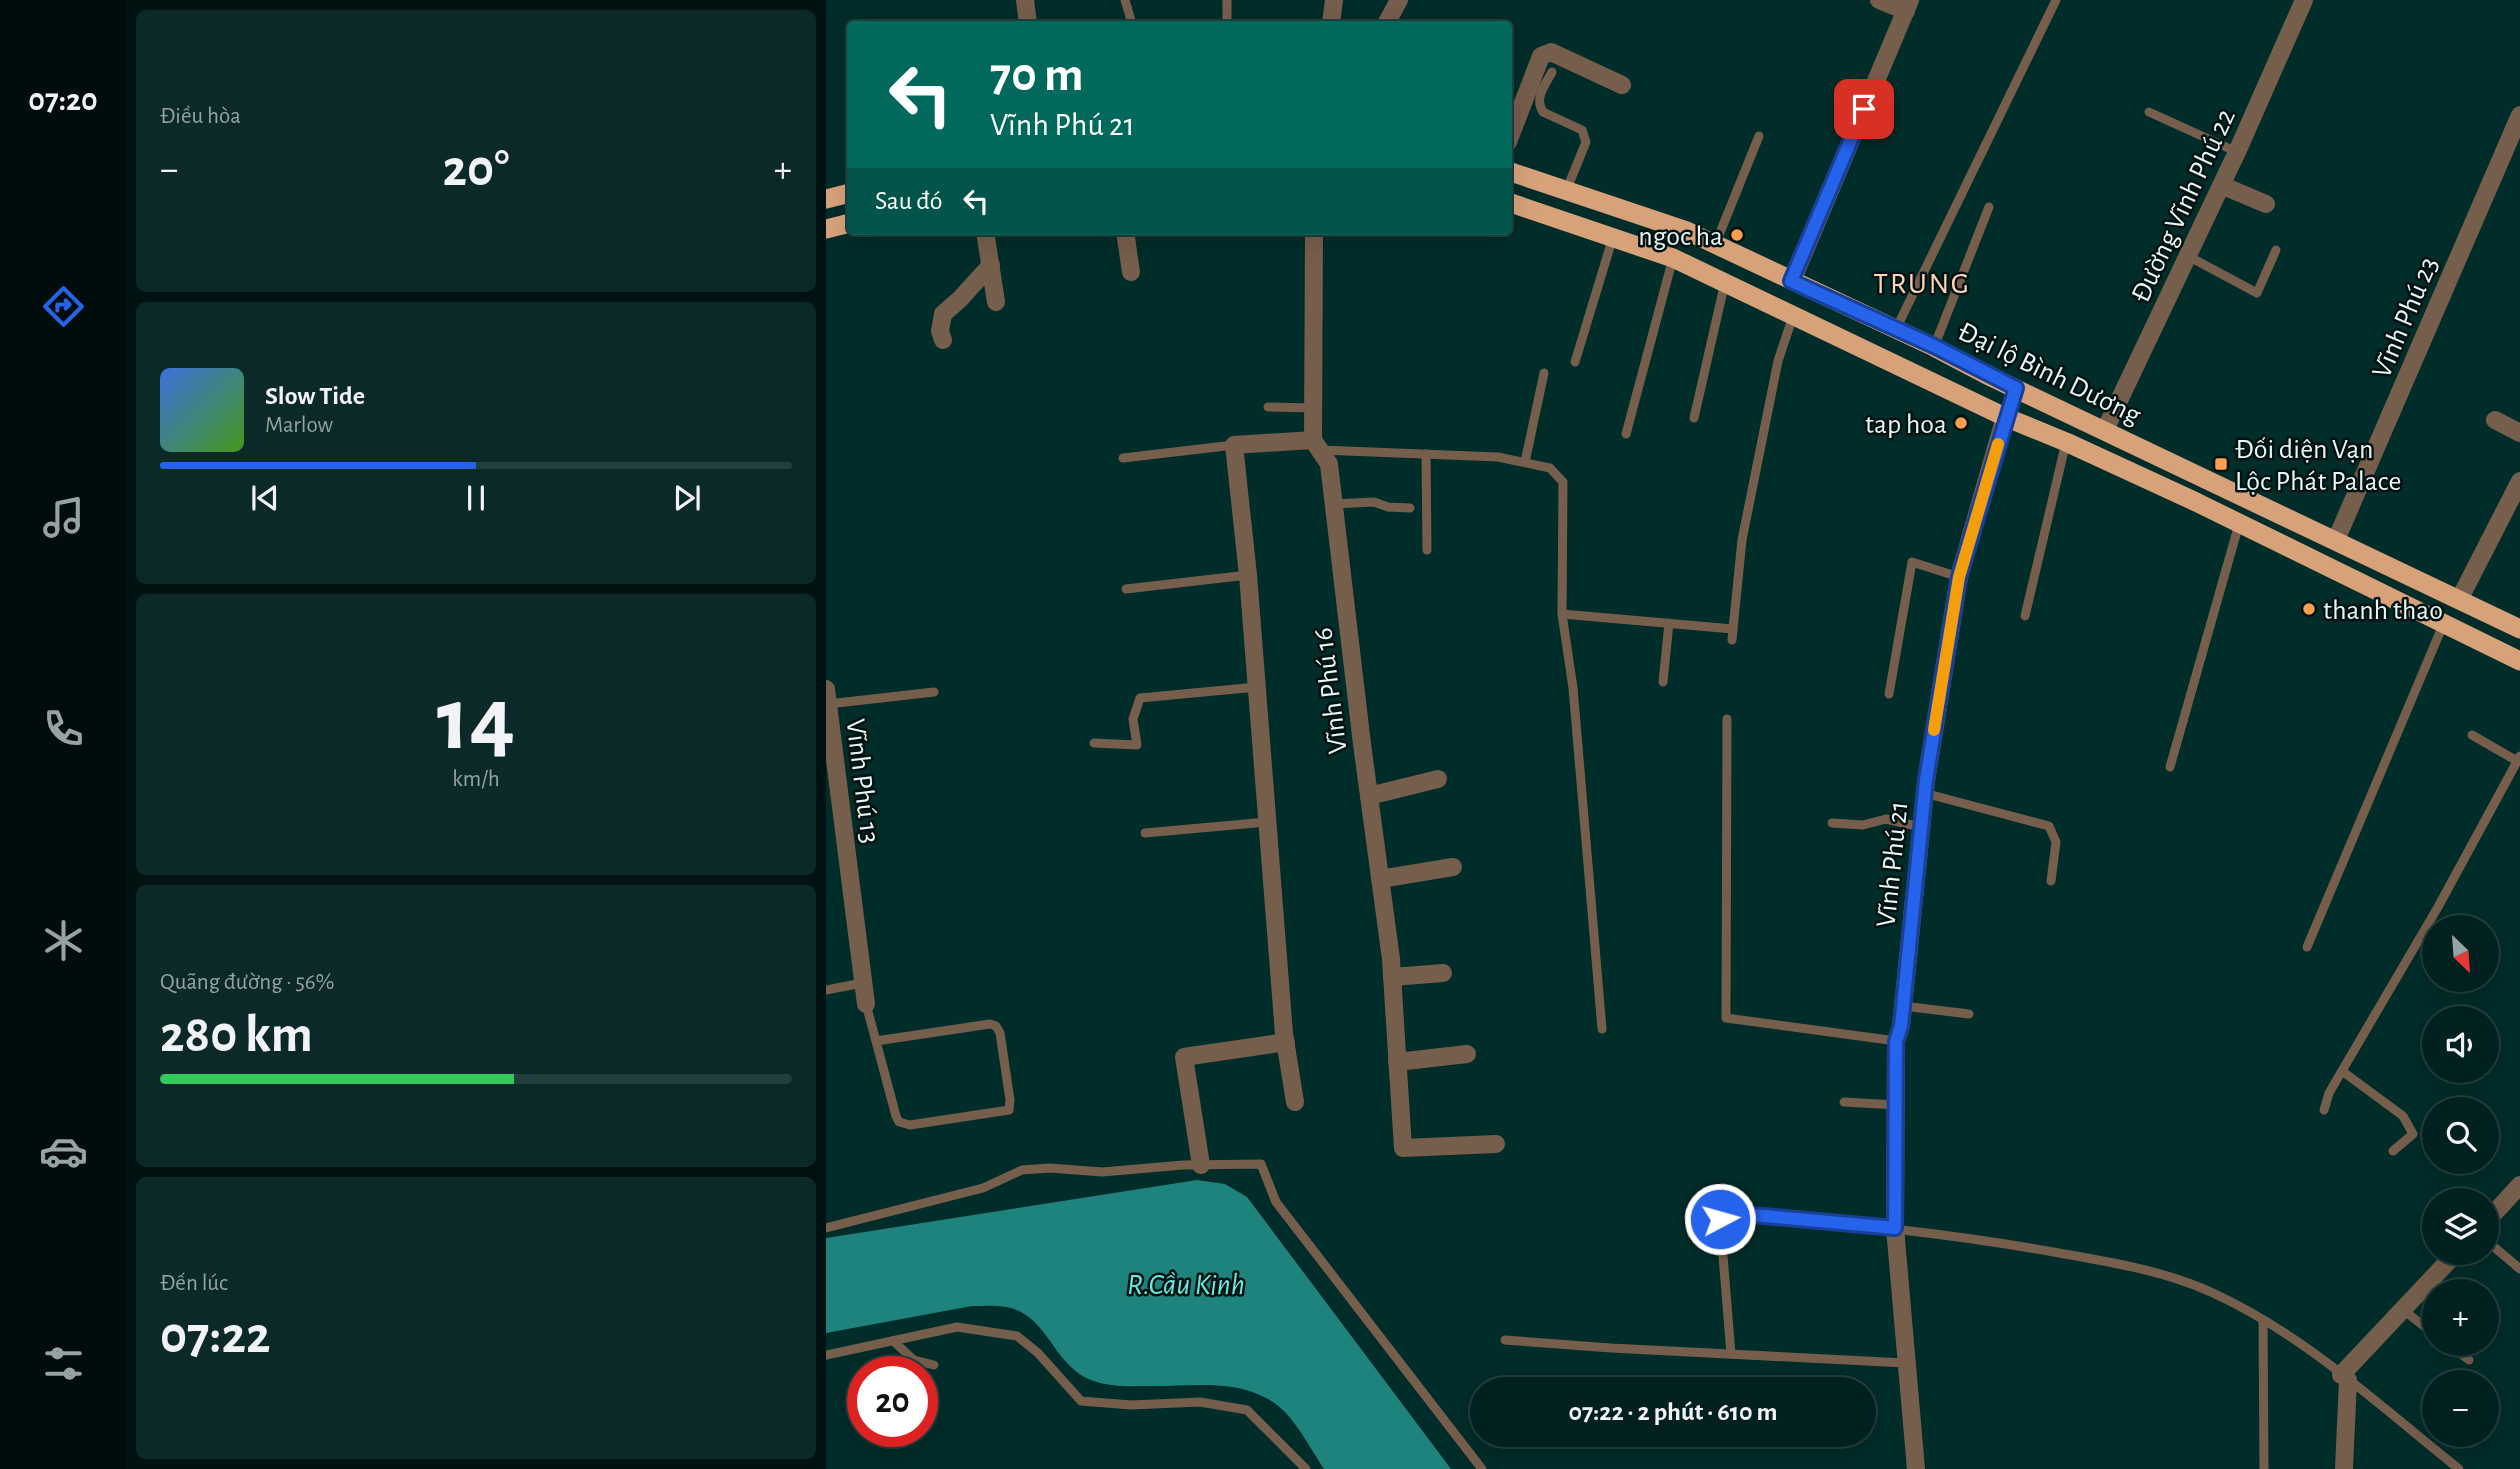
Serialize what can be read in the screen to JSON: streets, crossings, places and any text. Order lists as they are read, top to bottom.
{
  "streets": {
    "highway": ["Đại lộ Bình Dương"],
    "street": [
      "Đường Vĩnh Phú 22",
      "Vĩnh Phú 23",
      "Vĩnh Phú 16",
      "Vĩnh Phú 13",
      "Vĩnh Phú 21"
    ]
  },
  "crossings": [
    ["Đường Vĩnh Phú 22", "Đại lộ Bình Dương"],
    ["Vĩnh Phú 23", "Đại lộ Bình Dương"],
    ["Đại lộ Bình Dương", "Vĩnh Phú 21"]
  ],
  "districts": ["TRUNG"],
  "water": ["R.Cầu Kinh"],
  "places": {
    "other": ["ngoc ha", "tap hoa", "thanh thao"],
    "transit": ["Đối diện Vạn Lộc Phát Palace"]
  },
  "north": "bottom right",
  "page": {
    "tabs": "07:20",
    "tile": [
      "Điều hòa",
      ["14", "km/h"],
      ["Quãng đường · 56%", "280 km"],
      ["Đến lúc", "07:22"]
    ],
    "turn": ["70 m", "Vĩnh Phú 21"],
    "heat": ["−", "20°", "+"],
    "then": "Sau đó",
    "song": ["Slow Tide", "Marlow"],
    "map_buttons": ["+", "−"],
    "limit": "20",
    "trip": "07:22 · 2 phút · 610 m"
  }
}
